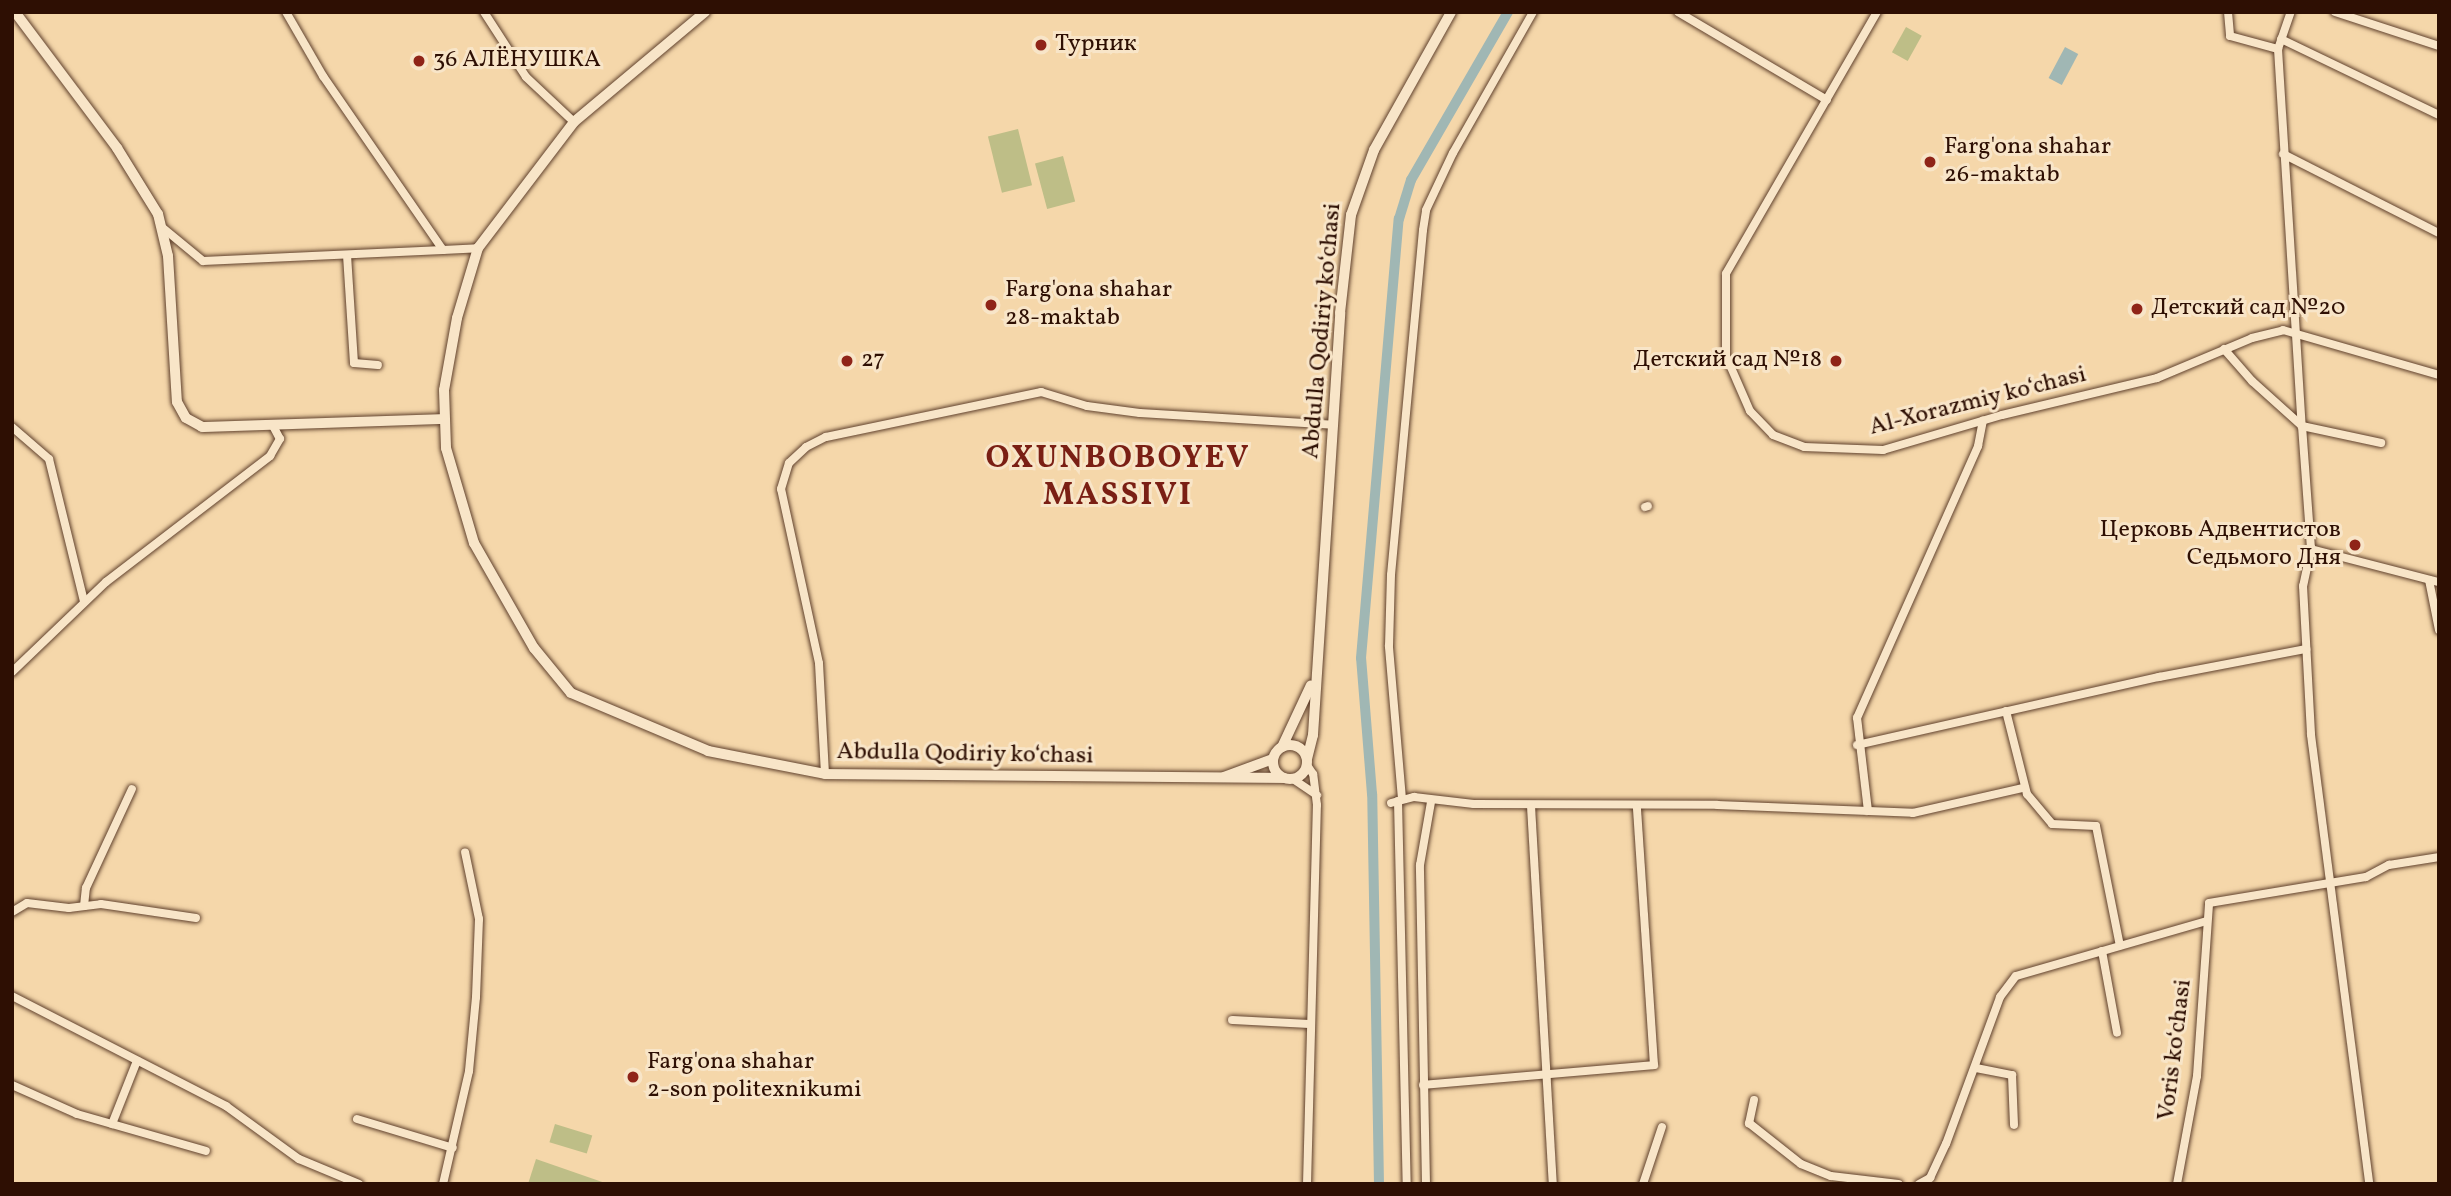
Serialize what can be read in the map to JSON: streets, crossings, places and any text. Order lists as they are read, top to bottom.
{
  "streets": {
    "street": ["Abdulla Qodiriy koʻchasi", "Al-Xorazmiy koʻchasi", "Voris koʻchasi"]
  },
  "districts": ["OXUNBOBOYEV MASSIVI"],
  "places": [
    "Турник",
    "36 АЛЁНУШКА",
    "Farg'ona shahar 26-maktab",
    "Farg'ona shahar 28-maktab",
    "Детский сад №20",
    "27",
    "Детский сад №18",
    "Церковь Адвентистов Седьмого Дня",
    "Farg'ona shahar 2-son politexnikumi"
  ]
}
